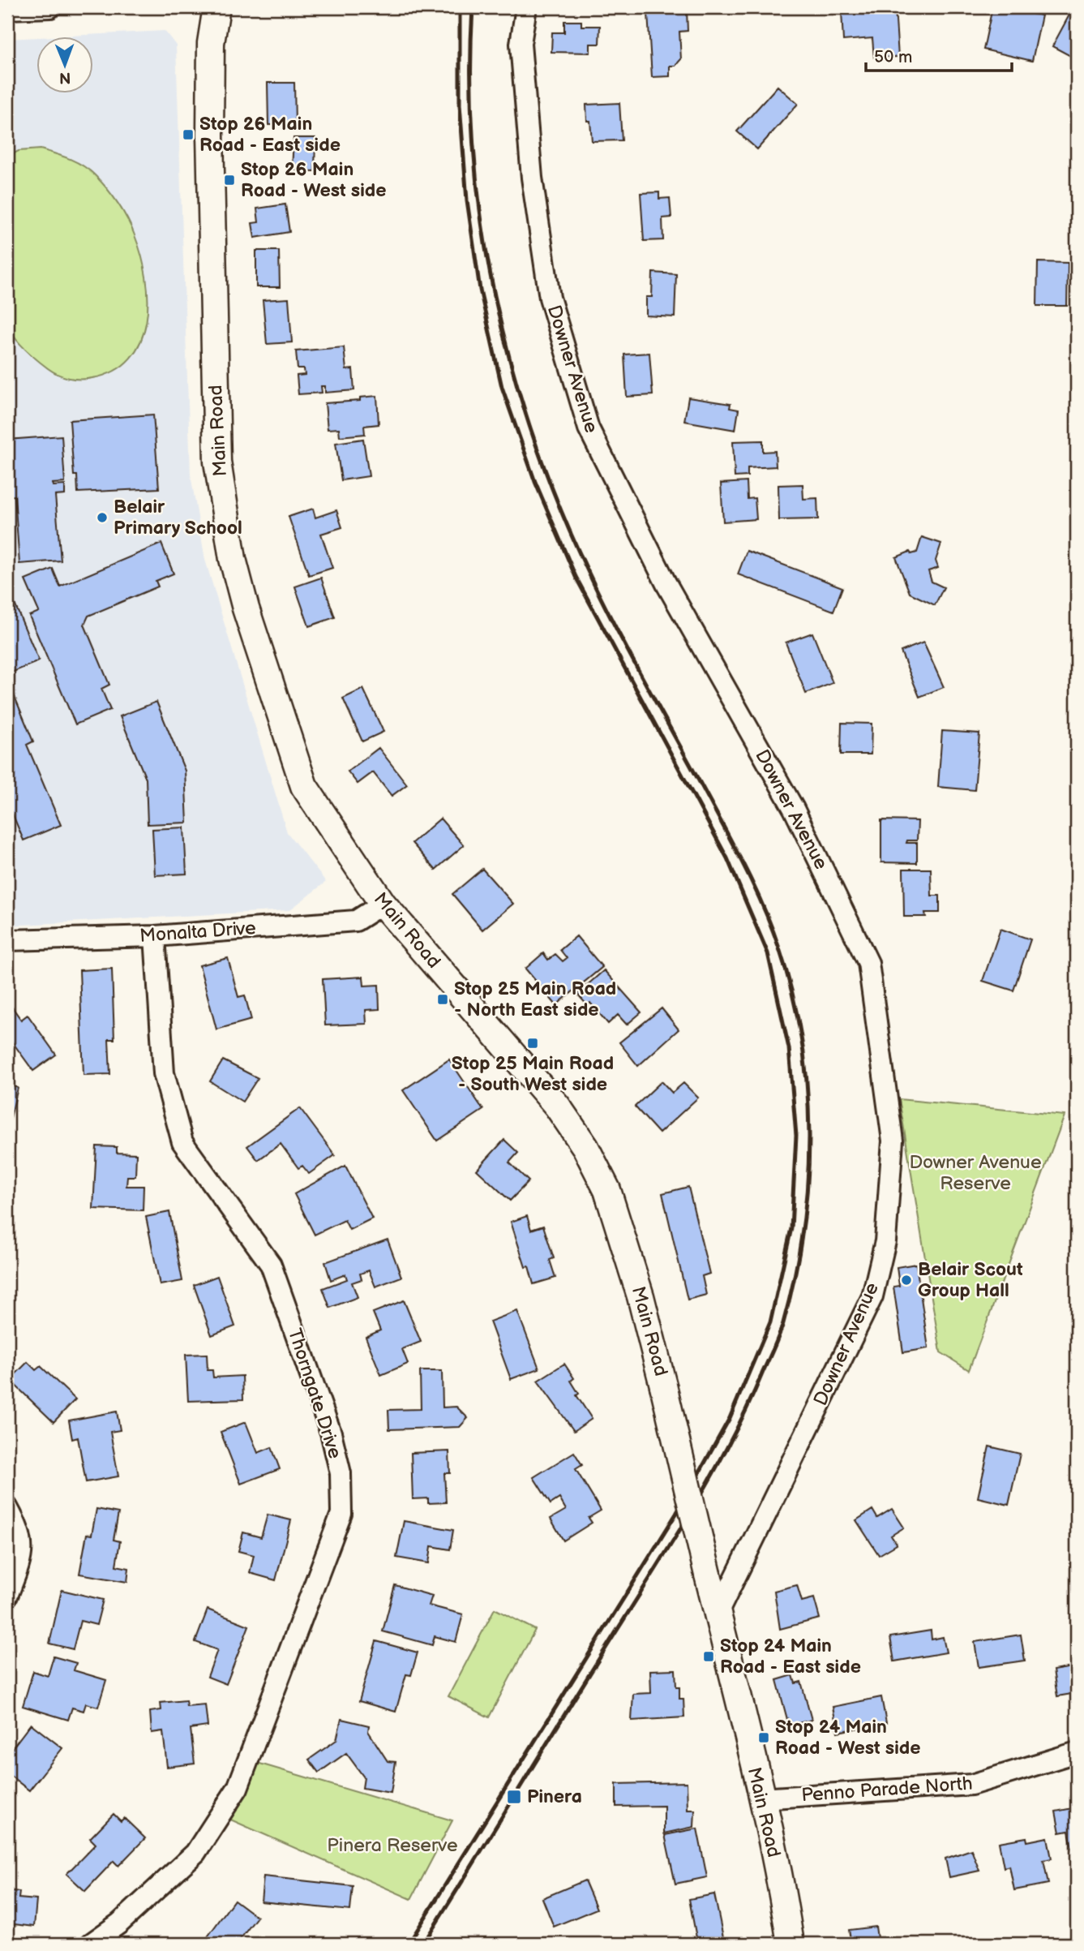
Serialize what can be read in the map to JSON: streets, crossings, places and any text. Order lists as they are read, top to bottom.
{
  "streets": {
    "main road": ["Main Road"],
    "street": [
      "Downer Avenue",
      "Monalta Drive",
      "Thorngate Drive",
      "Penno Parade North"
    ]
  },
  "crossings": [
    ["Downer Avenue", "Main Road"],
    ["Main Road", "Monalta Drive"],
    ["Main Road", "Penno Parade North"],
    ["Monalta Drive", "Thorngate Drive"]
  ],
  "parks": ["Downer Avenue Reserve", "Pinera Reserve"],
  "places": {
    "transit": [
      "Stop 26 Main Road - East side",
      "Stop 26 Main Road - West side",
      "Stop 25 Main Road - North East side",
      "Stop 25 Main Road - South West side",
      "Stop 24 Main Road - East side",
      "Stop 24 Main Road - West side",
      "Pinera"
    ],
    "other": ["Belair Primary School", "Belair Scout Group Hall"]
  },
  "scale_bar": "50 m",
  "north": "bottom"
}
